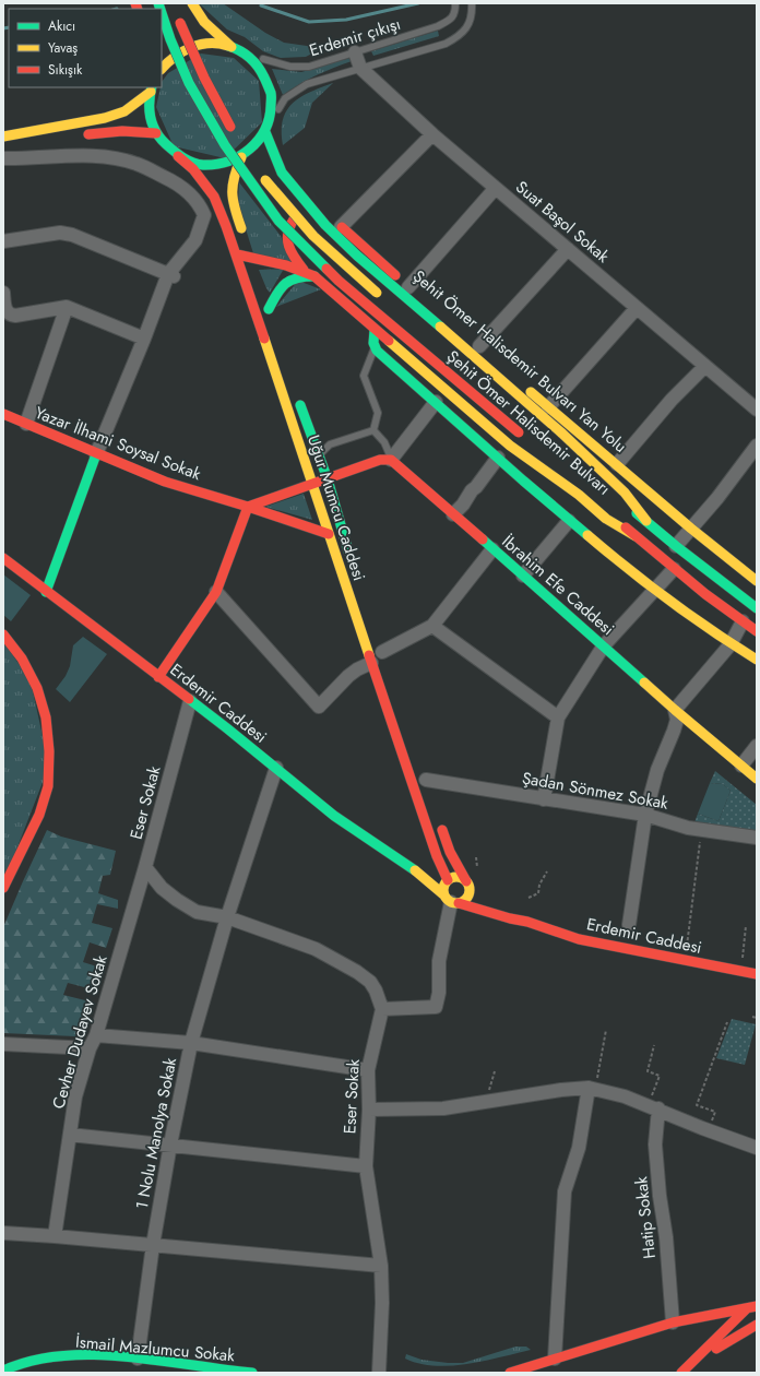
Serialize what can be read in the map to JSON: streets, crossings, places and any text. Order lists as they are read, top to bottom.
{
  "streets": {
    "main road": [
      "Şehit Ömer Halisdemir Bulvarı Yan Yolu",
      "Şehit Ömer Halisdemir Bulvarı",
      "Yazar İlhami Soysal Sokak",
      "Uğur Mumcu Caddesi",
      "İbrahim Efe Caddesi",
      "Erdemir Caddesi",
      "İsmail Mazlumcu Sokak"
    ],
    "street": [
      "Suat Başol Sokak",
      "Şadan Sönmez Sokak",
      "Eser Sokak",
      "Cevher Dudayev Sokak",
      "1 Nolu Manolya Sokak",
      "Hatip Sokak"
    ],
    "lane": ["Erdemir çıkışı"]
  },
  "crossings": [
    ["Erdemir çıkışı", "Suat Başol Sokak"],
    ["Şehit Ömer Halisdemir Bulvarı Yan Yolu", "Şehit Ömer Halisdemir Bulvarı"],
    ["Yazar İlhami Soysal Sokak", "Uğur Mumcu Caddesi"],
    ["Uğur Mumcu Caddesi", "Erdemir Caddesi"],
    ["Erdemir Caddesi", "Eser Sokak"],
    ["Eser Sokak", "Cevher Dudayev Sokak"],
    ["1 Nolu Manolya Sokak", "İsmail Mazlumcu Sokak"]
  ],
  "legend": ["Akıcı", "Yavaş", "Sıkışık"]
}
